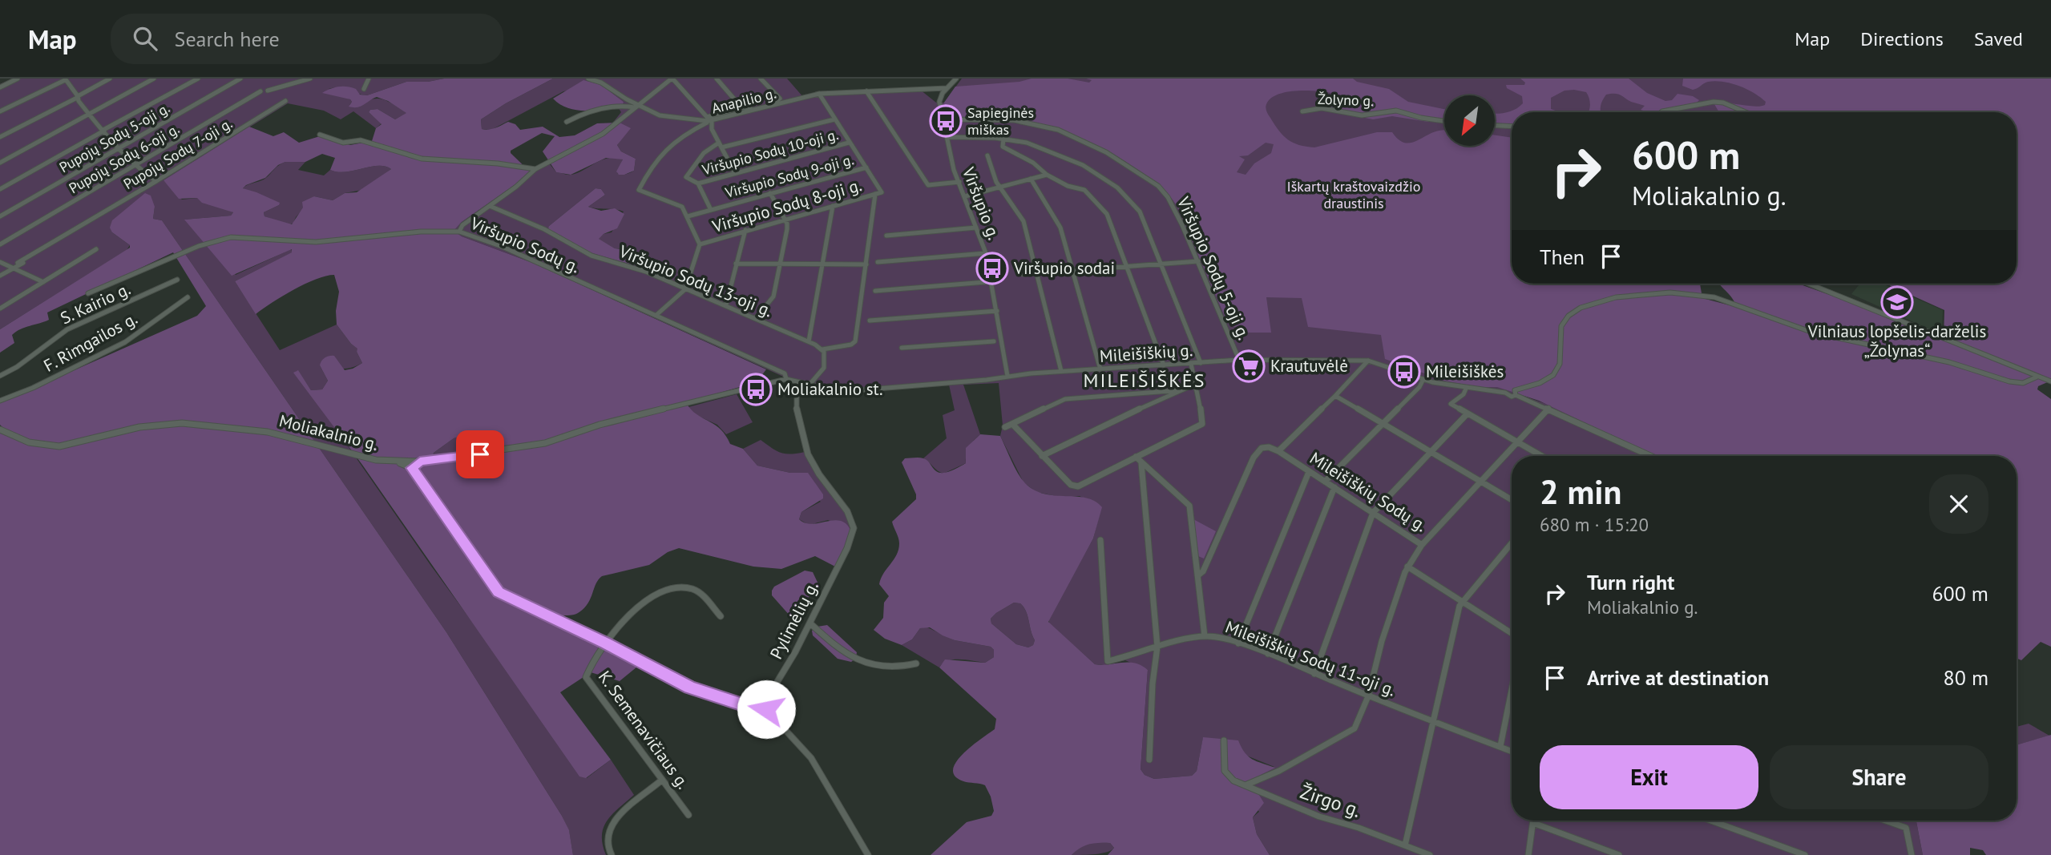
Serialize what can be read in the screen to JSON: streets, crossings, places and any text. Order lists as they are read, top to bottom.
{
  "streets": {
    "street": [
      "Žolyno g.",
      "Anapilio g.",
      "Pupojų Sodų 5-oji g.",
      "Viršupio Sodų 10-oji g.",
      "Pupojų Sodų 7-oji g.",
      "Pupojų Sodų 6-oji g.",
      "Viršupio Sodų 9-oji g.",
      "Viršupio g.",
      "Viršupio Sodų 8-oji g.",
      "Viršupio Sodų g.",
      "Viršupio Sodų 5-oji g.",
      "Viršupio Sodų 13-oji g.",
      "S. Kairio g.",
      "F. Rimgailos g.",
      "Mileišiškių g.",
      "Moliakalnio g.",
      "Mileišiškių Sodų g.",
      "Pylimėlių g.",
      "Mileišiškių Sodų 11-oji g.",
      "K. Semenavičiaus g.",
      "Žirgo g."
    ]
  },
  "crossings": [
    ["Anapilio g.", "Viršupio g."],
    ["Anapilio g.", "Viršupio Sodų g."],
    ["Viršupio Sodų 10-oji g.", "Viršupio Sodų 9-oji g."],
    ["Viršupio Sodų 9-oji g.", "Viršupio Sodų 8-oji g."],
    ["Viršupio g.", "Viršupio Sodų 5-oji g."],
    ["Viršupio g.", "Mileišiškių g."],
    ["Viršupio Sodų g.", "Viršupio Sodų 13-oji g."],
    ["Viršupio Sodų g.", "Mileišiškių g."],
    ["Viršupio Sodų g.", "Moliakalnio g."],
    ["Viršupio Sodų 5-oji g.", "Mileišiškių g."],
    ["Mileišiškių g.", "Moliakalnio g."],
    ["Mileišiškių g.", "Mileišiškių Sodų g."],
    ["Mileišiškių g.", "Pylimėlių g."],
    ["Mileišiškių Sodų g.", "Žirgo g."],
    ["Mileišiškių Sodų 11-oji g.", "Žirgo g."]
  ],
  "districts": ["MILEIŠIŠKĖS"],
  "parks": ["Iškartų kraštovaizdžio draustinis"],
  "places": {
    "bus stop": [
      "Sapieginės miškas",
      "Viršupio sodai",
      "Mileišiškės",
      "Moliakalnio st."
    ],
    "school or university": ["Vilniaus lopšelis-darželis „Žolynas“"],
    "supermarket": ["Krautuvėlė"]
  },
  "north": "bottom left",
  "page": {
    "header": "Map",
    "search": "Search here",
    "nav": ["Map", "Directions", "Saved"],
    "turn": ["600 m", "Moliakalnio g."],
    "then": "Then",
    "heading": ["2 min", "680 m · 15:20"],
    "list": [
      {
        "name": "Turn right",
        "note": "Moliakalnio g.",
        "value": "600 m"
      },
      {
        "name": "Arrive at destination",
        "value": "80 m"
      }
    ],
    "buttons": ["Exit", "Share"]
  }
}
